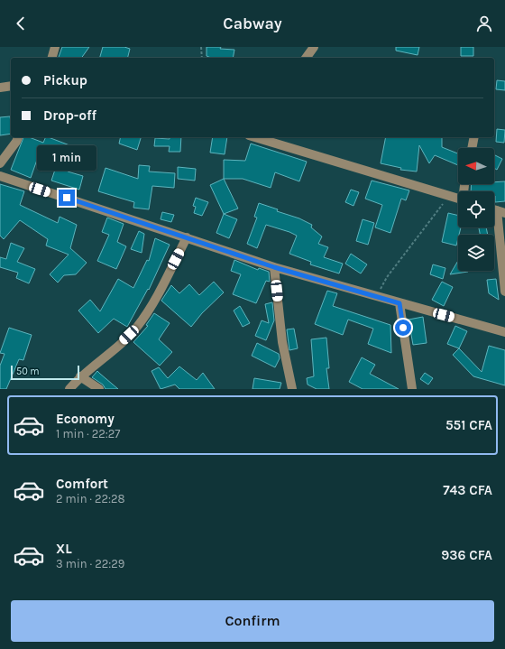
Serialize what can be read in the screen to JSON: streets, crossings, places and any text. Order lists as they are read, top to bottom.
{
  "scale_bar": "50 m",
  "north": "left",
  "page": {
    "header": "Cabway",
    "banner": ["Pickup", "Drop-off"],
    "bubble": "1 min",
    "scale": "50 m",
    "list": [
      {
        "name": "Economy",
        "note": "1 min · 22:27",
        "value": "551 CFA"
      },
      {
        "name": "Comfort",
        "note": "2 min · 22:28",
        "value": "743 CFA"
      },
      {
        "name": "XL",
        "note": "3 min · 22:29",
        "value": "936 CFA"
      }
    ],
    "buttons": "Confirm"
  }
}
